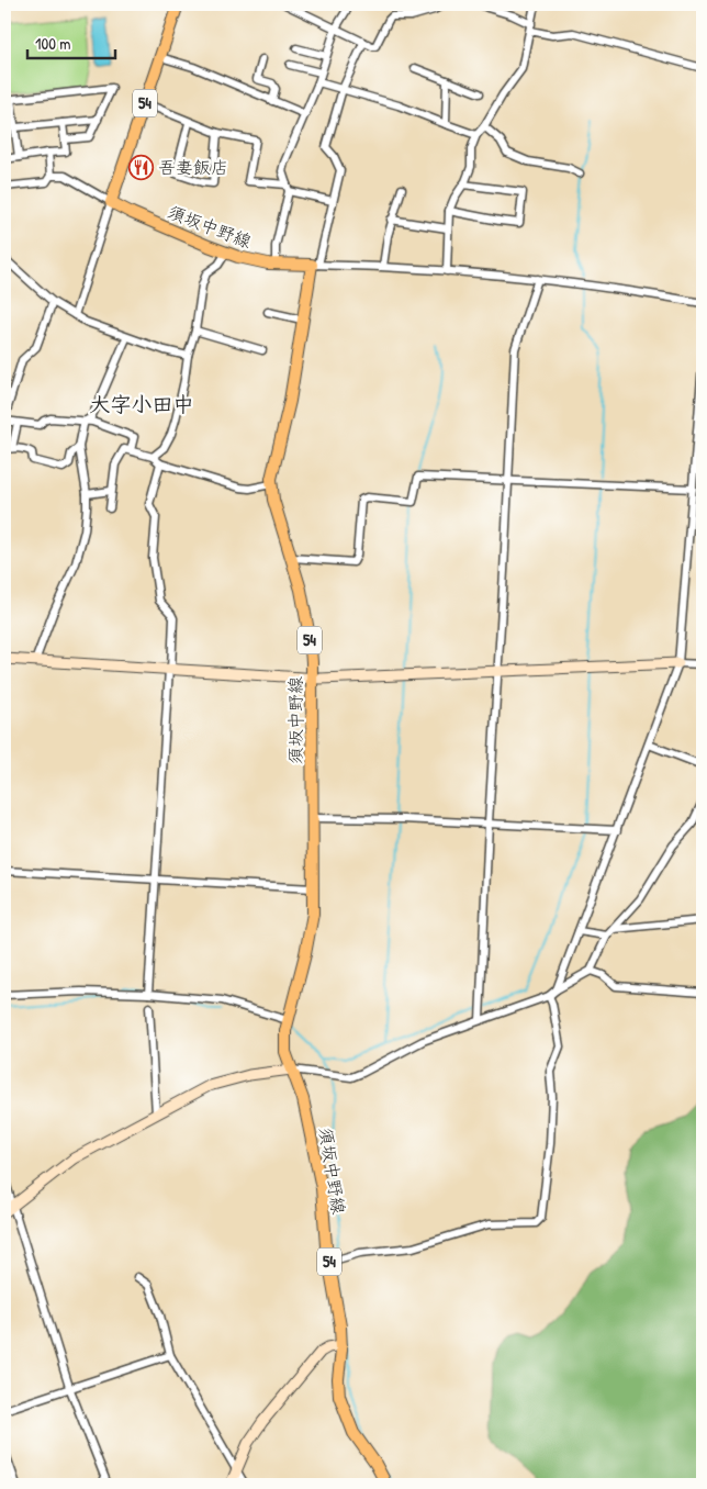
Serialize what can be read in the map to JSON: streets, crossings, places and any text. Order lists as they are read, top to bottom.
{
  "streets": {
    "main road": ["54", "須坂中野線"]
  },
  "crossings": [
    ["54", "須坂中野線"]
  ],
  "districts": ["大字小田中"],
  "places": {
    "restaurant": ["吾妻飯店"]
  },
  "scale_bar": "100 m"
}
